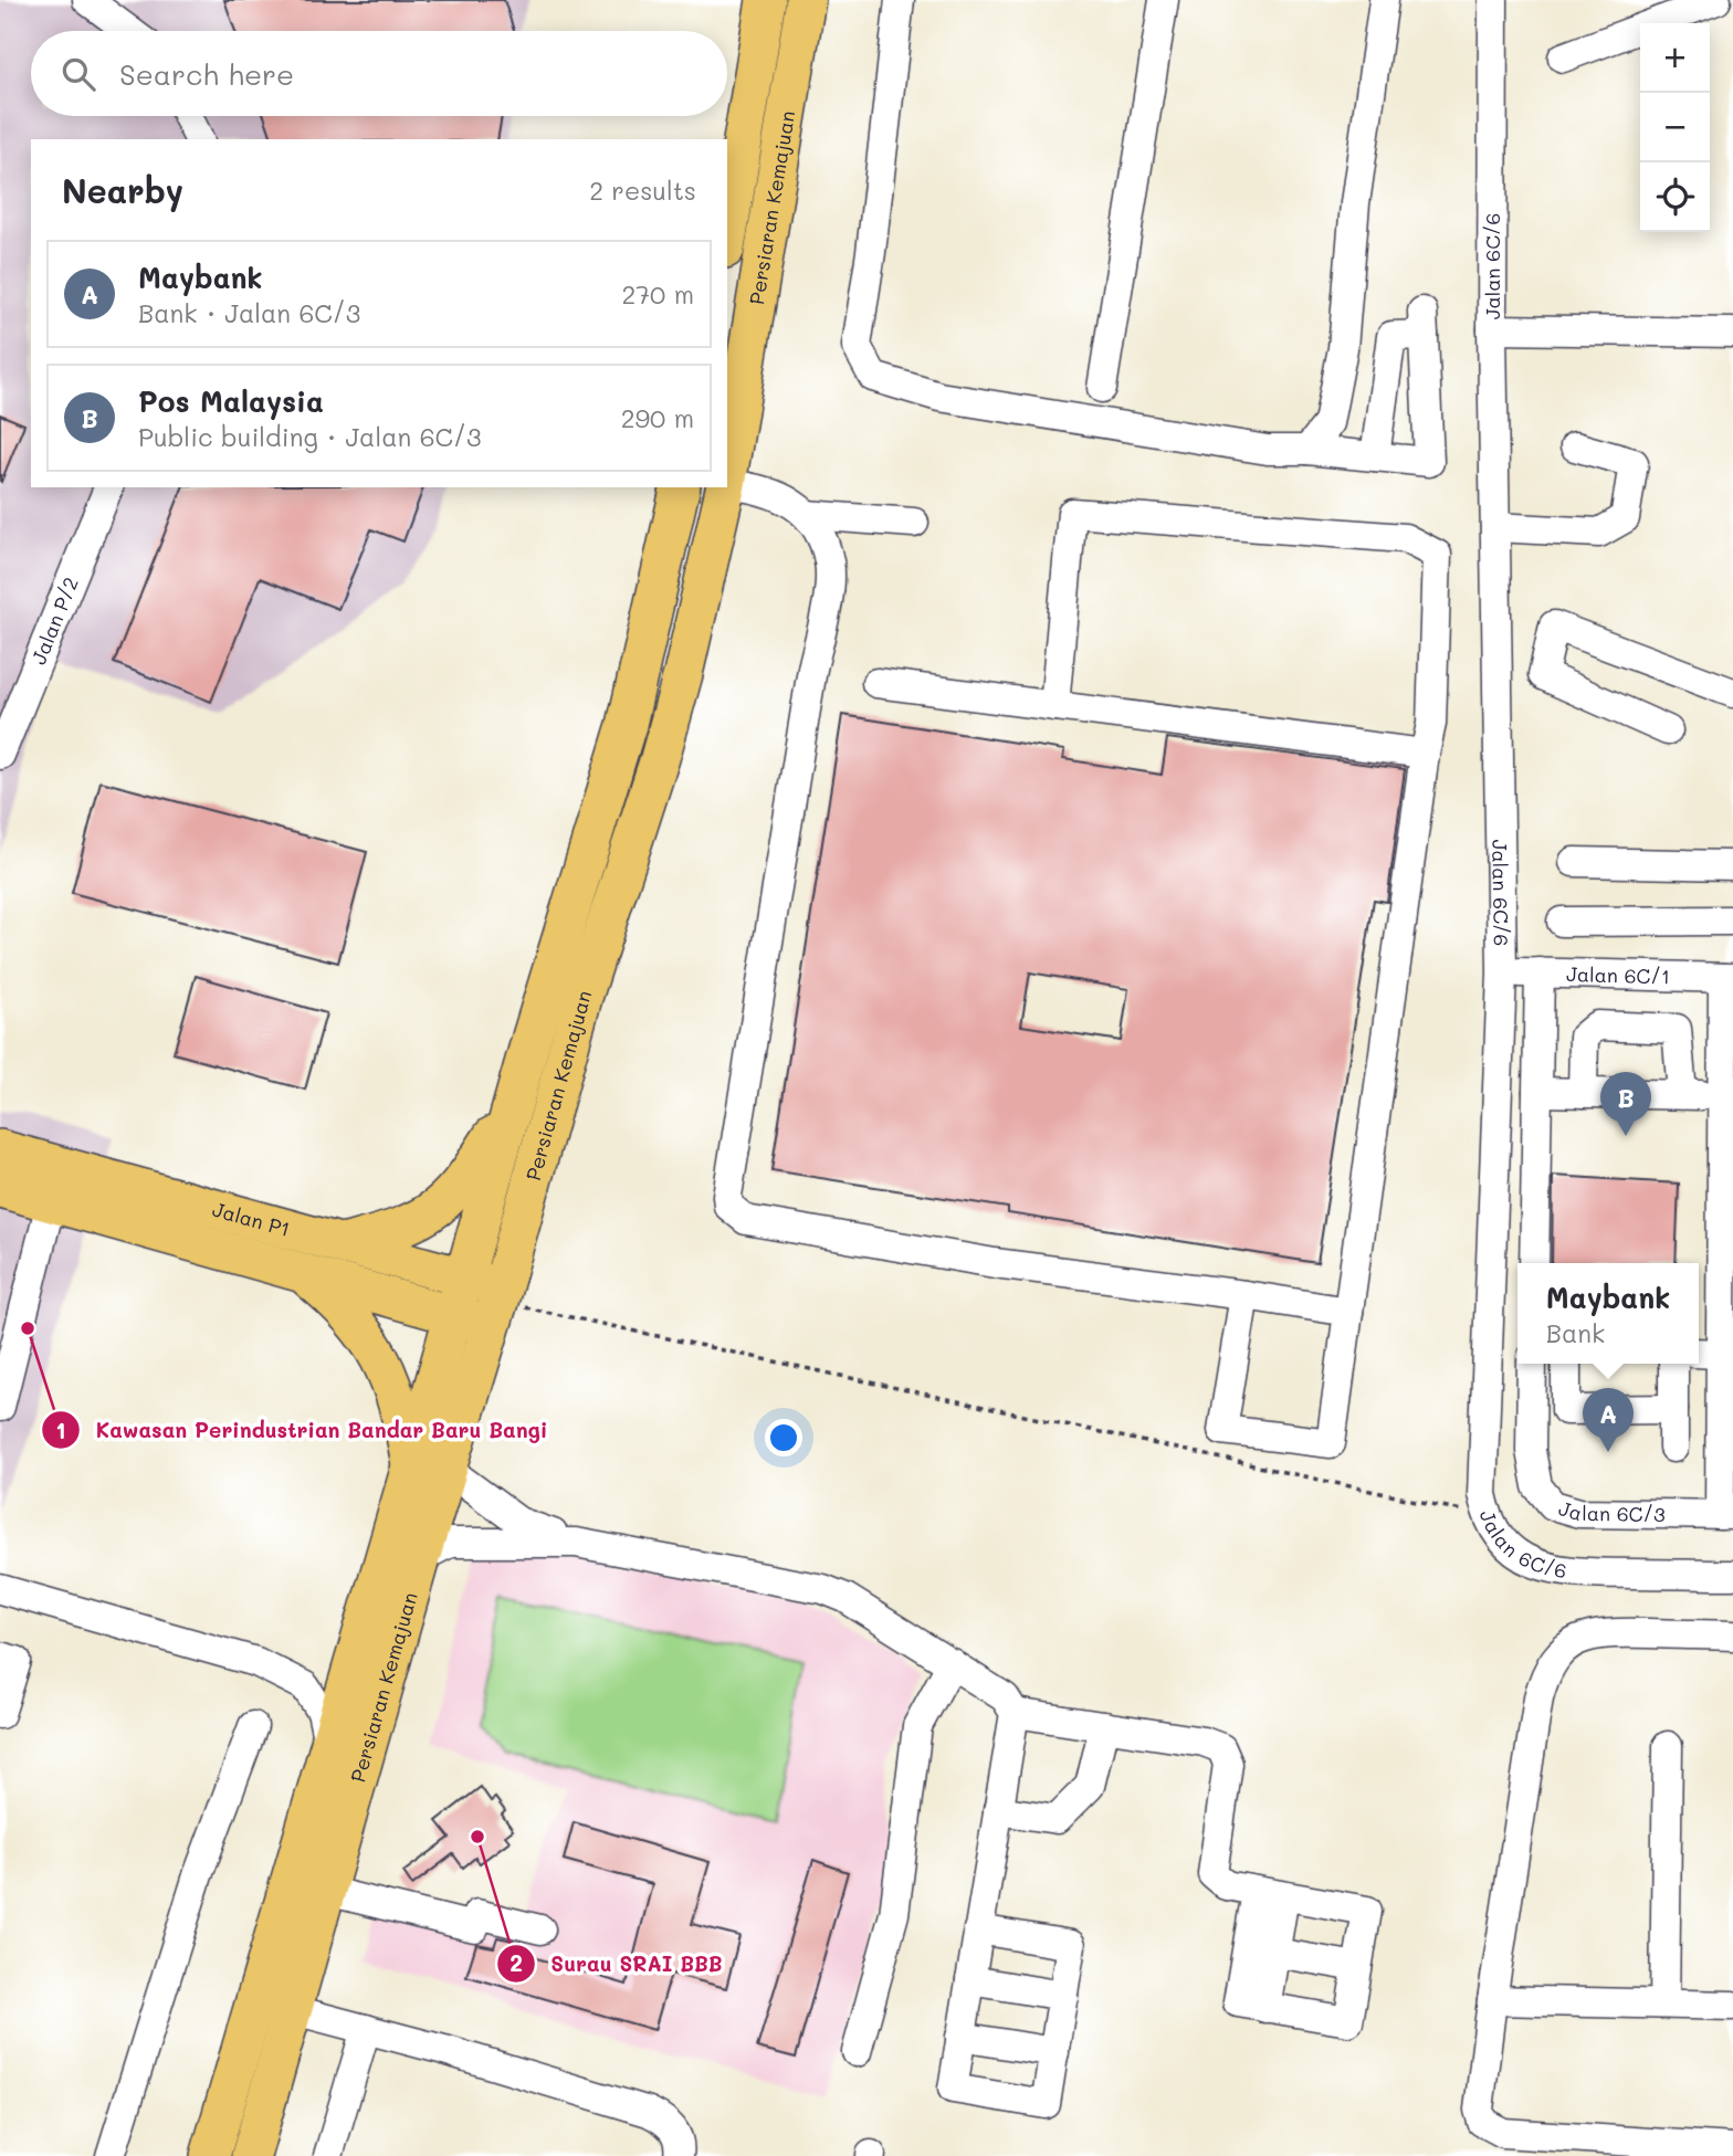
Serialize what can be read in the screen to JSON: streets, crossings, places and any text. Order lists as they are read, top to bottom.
{
  "streets": {
    "main road": ["Persiaran Kemajuan", "Jalan P1"],
    "street": [
      "Jalan 6C/6",
      "Jalan P/2",
      "Jalan 6C/1",
      "Jalan 6C/3"
    ]
  },
  "crossings": [
    ["Persiaran Kemajuan", "Jalan P1"],
    ["Jalan 6C/6", "Jalan 6C/1"]
  ],
  "places": ["Kawasan Perindustrian Bandar Baru Bangi", "Surau SRAI BBB"],
  "page": {
    "map_buttons": ["+", "−"],
    "search": "Search here",
    "heading": ["Nearby", "2 results"],
    "list": [
      {
        "mark": "A",
        "name": "Maybank",
        "note": "Bank · Jalan 6C/3",
        "value": "270 m"
      },
      {
        "mark": "B",
        "name": "Pos Malaysia",
        "note": "Public building · Jalan 6C/3",
        "value": "290 m"
      }
    ],
    "pins": ["B", "A"],
    "popup": ["Maybank", "Bank"]
  }
}
